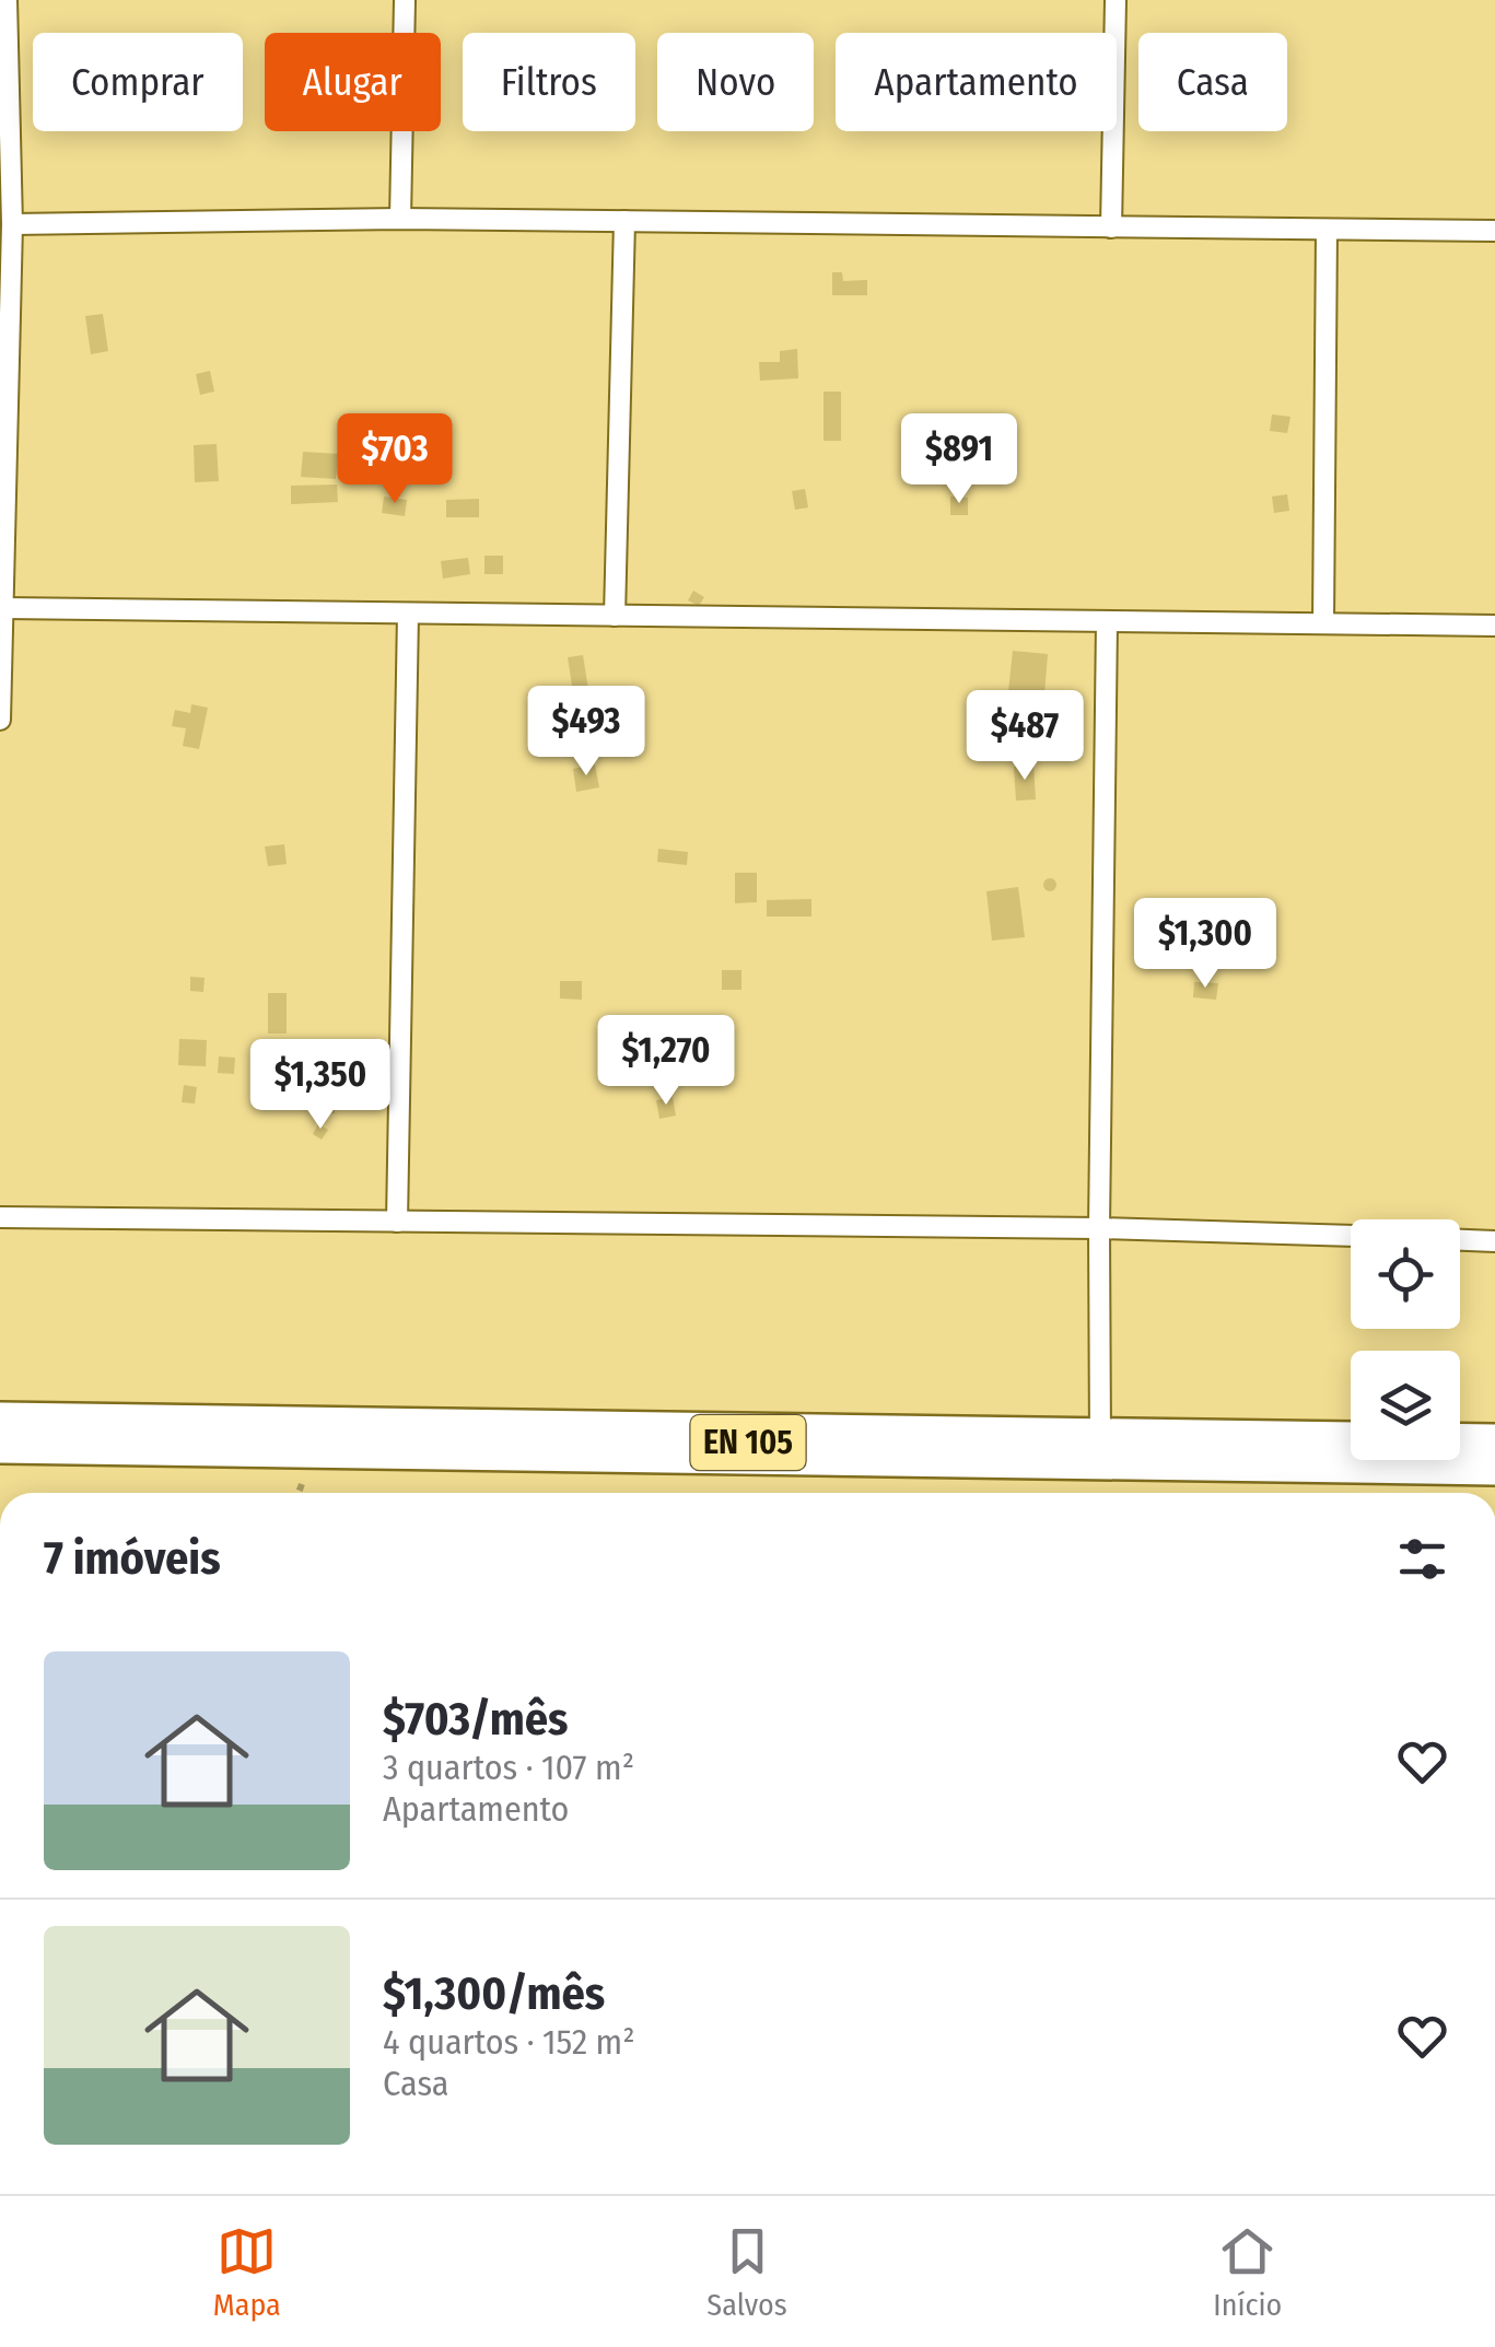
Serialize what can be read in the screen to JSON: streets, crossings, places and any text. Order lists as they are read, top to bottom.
{
  "streets": {
    "main road": ["EN 105"]
  },
  "page": {
    "chip": [
      "Comprar",
      "Alugar",
      "Filtros",
      "Novo",
      "Apartamento",
      "Casa"
    ],
    "price": [
      "$703",
      "$891",
      "$493",
      "$487",
      "$1,300",
      "$1,270",
      "$1,350"
    ],
    "heading": "7 imóveis",
    "list": [
      {
        "name": "$703/mês",
        "note": "3 quartos · 107 m² · Apartamento"
      },
      {
        "name": "$1,300/mês",
        "note": "4 quartos · 152 m² · Casa"
      }
    ],
    "tabs": ["Mapa", "Salvos", "Início"]
  }
}
